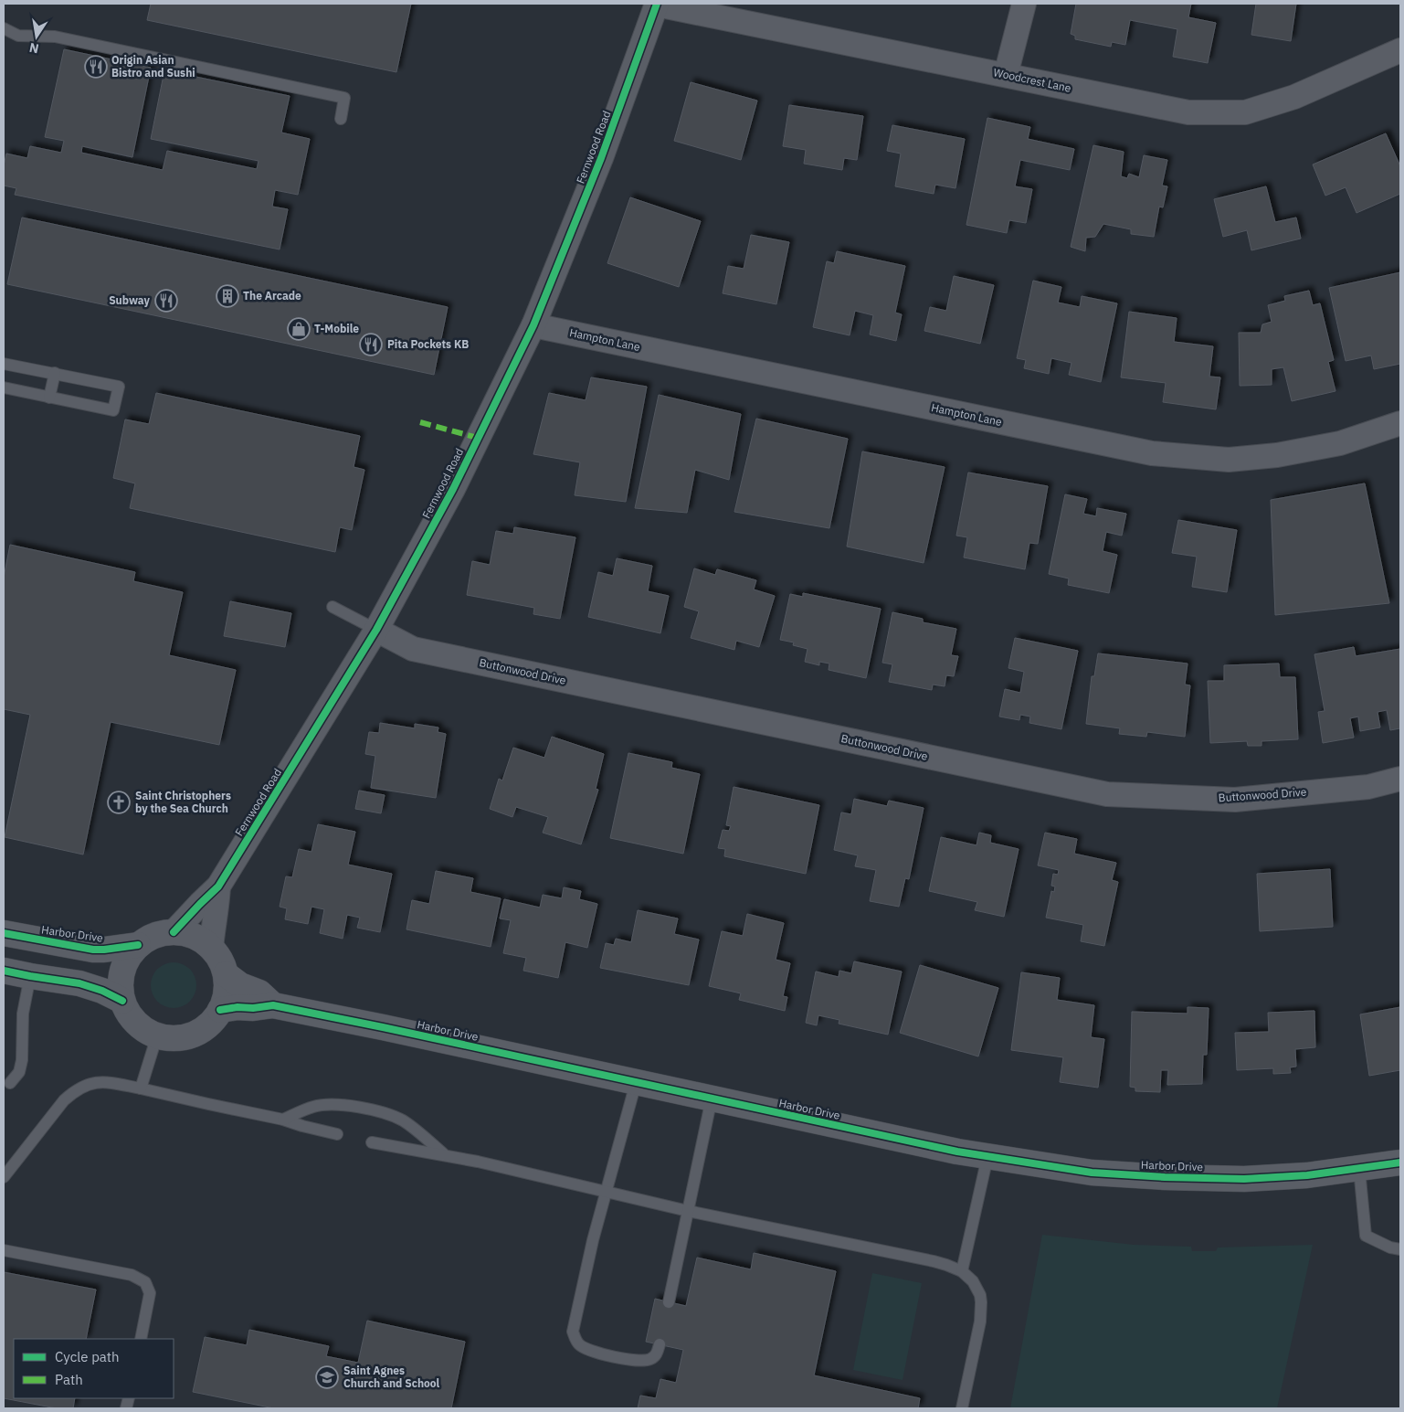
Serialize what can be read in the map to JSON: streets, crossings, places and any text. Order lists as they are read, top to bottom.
{
  "streets": {
    "street": [
      "Woodcrest Lane",
      "Fernwood Road",
      "Hampton Lane",
      "Buttonwood Drive",
      "Harbor Drive"
    ]
  },
  "crossings": [
    ["Woodcrest Lane", "Fernwood Road"],
    ["Fernwood Road", "Hampton Lane"],
    ["Fernwood Road", "Buttonwood Drive"],
    ["Fernwood Road", "Harbor Drive"]
  ],
  "places": {
    "restaurant": ["Origin Asian Bistro and Sushi", "Subway", "Pita Pockets KB"],
    "building": ["The Arcade"],
    "shop": ["T-Mobile"],
    "church": ["Saint Christophers by the Sea Church"],
    "school or university": ["Saint Agnes Church and School"]
  },
  "legend": ["Cycle path", "Path"],
  "north": "bottom"
}
